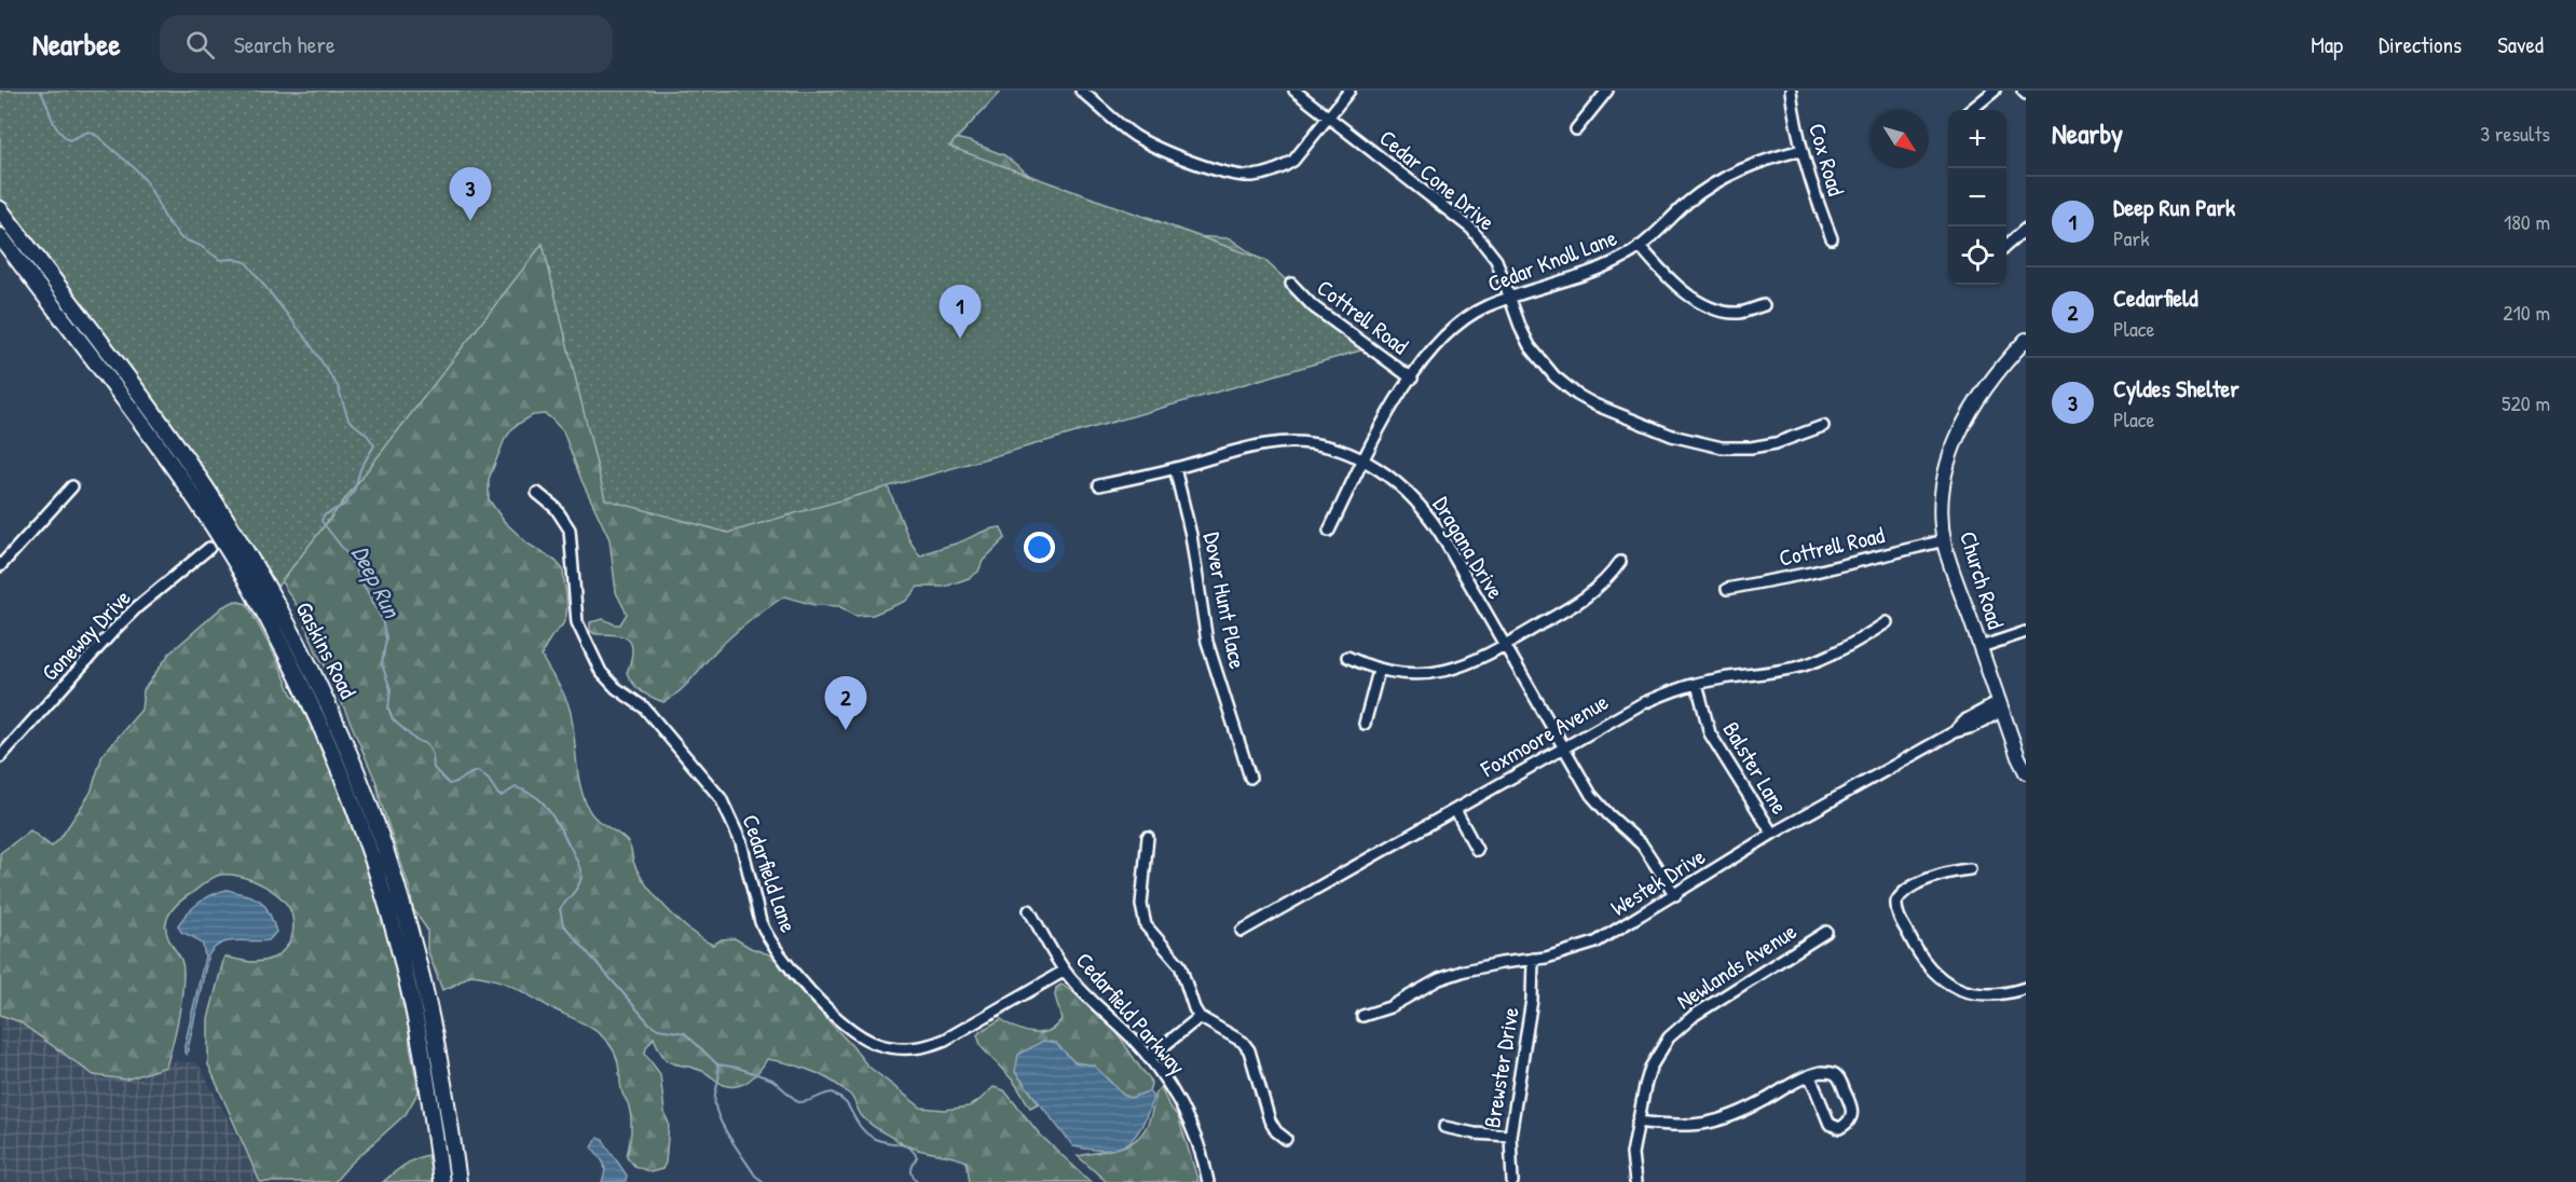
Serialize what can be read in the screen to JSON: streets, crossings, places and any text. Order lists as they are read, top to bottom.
{
  "streets": {
    "main road": ["Church Road", "Gaskins Road"],
    "street": [
      "Cox Road",
      "Cedar Cone Drive",
      "Cedar Knoll Lane",
      "Cottrell Road",
      "Dragana Drive",
      "Dover Hunt Place",
      "Goneway Drive",
      "Foxmoore Avenue",
      "Balster Lane",
      "Cedarfield Lane",
      "Westek Drive",
      "Newlands Avenue",
      "Cedarfield Parkway",
      "Brewster Drive"
    ]
  },
  "crossings": [
    ["Cox Road", "Cedar Knoll Lane"],
    ["Cedar Cone Drive", "Cedar Knoll Lane"],
    ["Cedar Knoll Lane", "Cottrell Road"],
    ["Cedar Knoll Lane", "Dragana Drive"],
    ["Cottrell Road", "Church Road"],
    ["Dragana Drive", "Dover Hunt Place"],
    ["Dragana Drive", "Foxmoore Avenue"],
    ["Dragana Drive", "Westek Drive"],
    ["Church Road", "Westek Drive"],
    ["Foxmoore Avenue", "Balster Lane"],
    ["Balster Lane", "Westek Drive"],
    ["Cedarfield Lane", "Cedarfield Parkway"],
    ["Westek Drive", "Brewster Drive"]
  ],
  "water": ["Deep Run"],
  "north": "bottom right",
  "page": {
    "header": "Nearbee",
    "search": "Search here",
    "nav": ["Map", "Directions", "Saved"],
    "heading": ["Nearby", "3 results"],
    "map_buttons": ["+", "−"],
    "pins": ["3", "1", "2"],
    "list": [
      {
        "mark": "1",
        "name": "Deep Run Park",
        "note": "Park",
        "value": "180 m"
      },
      {
        "mark": "2",
        "name": "Cedarfield",
        "note": "Place",
        "value": "210 m"
      },
      {
        "mark": "3",
        "name": "Cyldes Shelter",
        "note": "Place",
        "value": "520 m"
      }
    ]
  }
}
